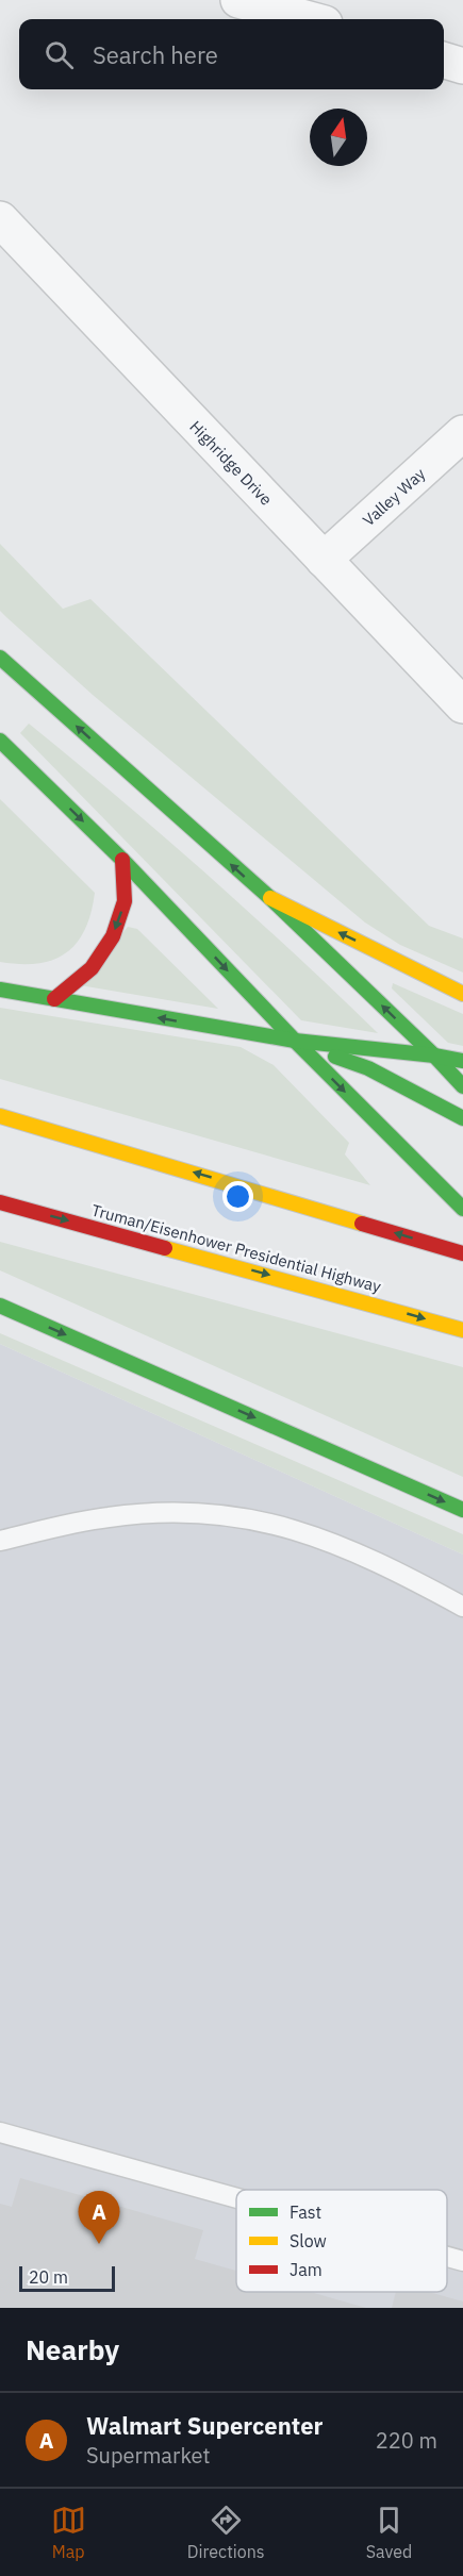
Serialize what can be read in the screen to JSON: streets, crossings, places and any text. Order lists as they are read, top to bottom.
{
  "streets": {
    "main road": ["Truman/Eisenhower Presidential Highway"],
    "street": ["Highridge Drive", "Valley Way"]
  },
  "crossings": [
    ["Highridge Drive", "Valley Way"]
  ],
  "legend": ["Fast", "Slow", "Jam"],
  "scale_bar": "20 m",
  "north": "top",
  "page": {
    "search": "Search here",
    "pins": "A",
    "scale": "20 m",
    "heading": "Nearby",
    "list": [
      {
        "mark": "A",
        "name": "Walmart Supercenter",
        "note": "Supermarket",
        "value": "220 m"
      }
    ],
    "nav": ["Map", "Directions", "Saved"]
  }
}
